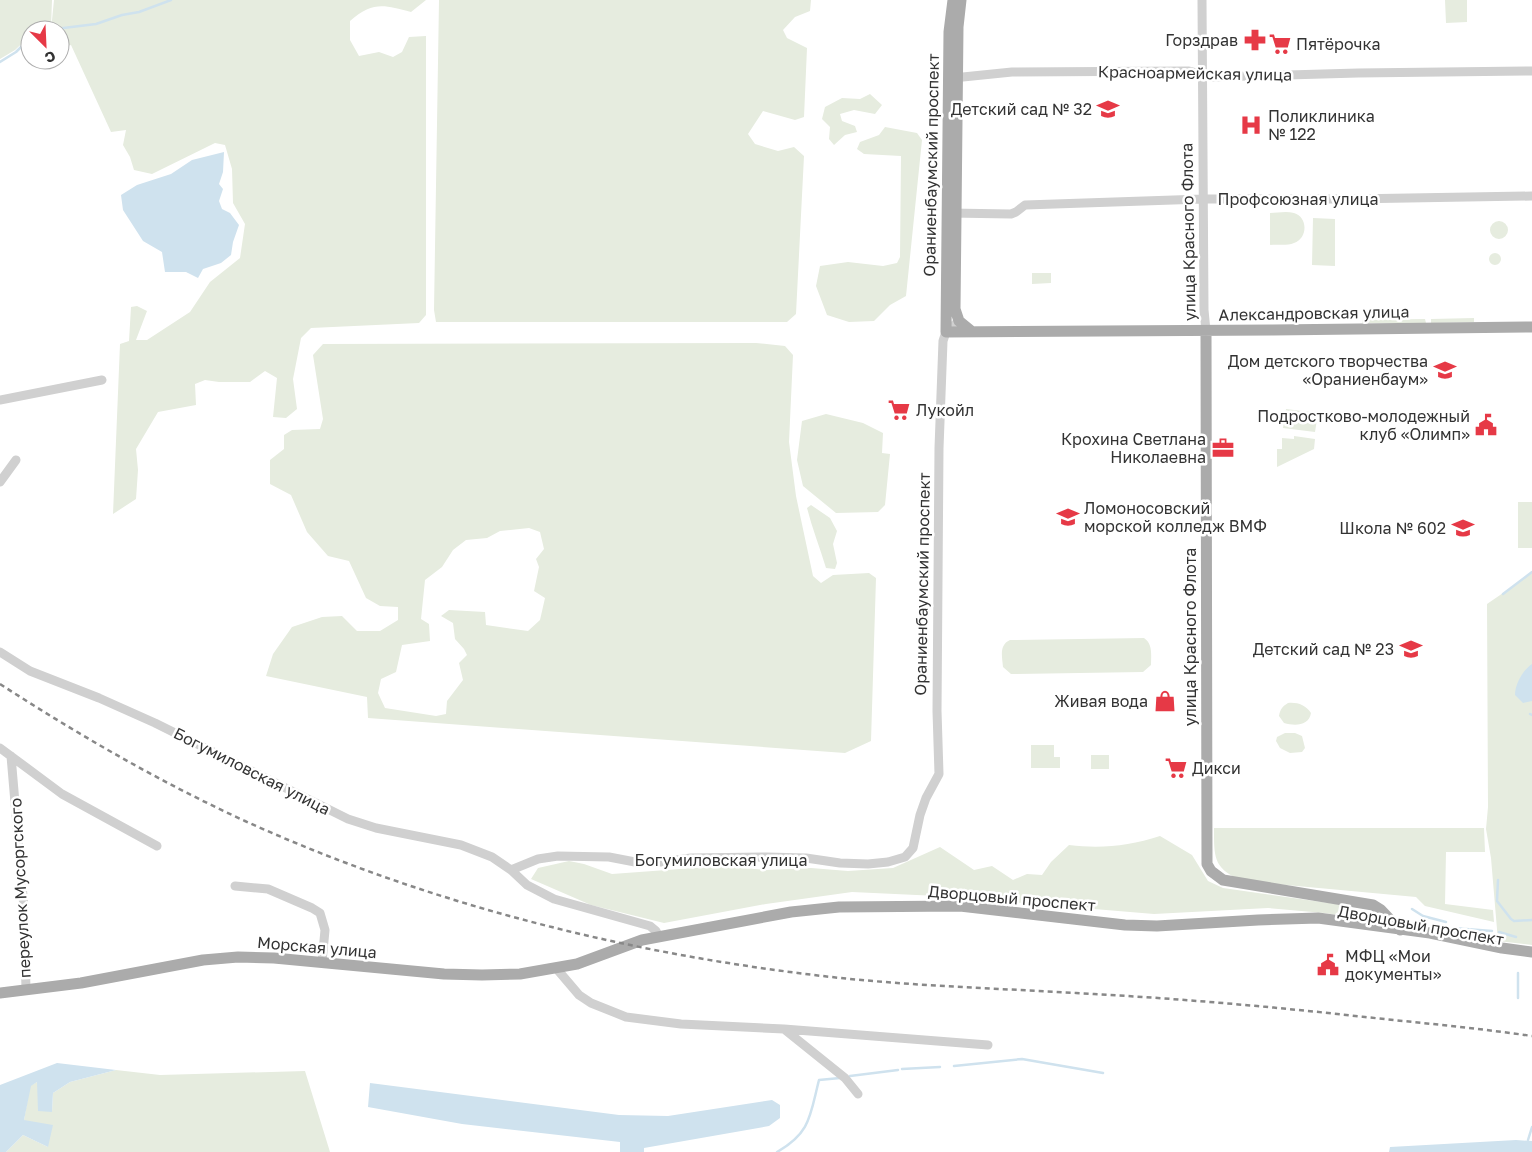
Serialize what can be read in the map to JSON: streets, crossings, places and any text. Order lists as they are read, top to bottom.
{
  "streets": {
    "main road": [
      "Ораниенбаумский проспект",
      "улица Красного Флота",
      "Александровская улица",
      "Дворцовый проспект",
      "Морская улица"
    ],
    "street": [
      "Красноармейская улица",
      "Профсоюзная улица",
      "Богумиловская улица",
      "переулок Мусоргского"
    ]
  },
  "crossings": [
    ["Красноармейская улица", "Ораниенбаумский проспект"],
    ["Красноармейская улица", "улица Красного Флота"],
    ["Ораниенбаумский проспект", "Профсоюзная улица"],
    ["Ораниенбаумский проспект", "Александровская улица"],
    ["Ораниенбаумский проспект", "Богумиловская улица"],
    ["Профсоюзная улица", "улица Красного Флота"],
    ["улица Красного Флота", "Александровская улица"],
    ["улица Красного Флота", "Дворцовый проспект"],
    ["Богумиловская улица", "Дворцовый проспект"],
    ["переулок Мусоргского", "Морская улица"],
    ["Дворцовый проспект", "Морская улица"]
  ],
  "places": {
    "pharmacy": ["Горздрав"],
    "supermarket": ["Пятёрочка", "Лукойл", "Дикси"],
    "school or university": [
      "Детский сад № 32",
      "Дом детского творчества «Ораниенбаум»",
      "Ломоносовский морской колледж ВМФ",
      "Школа № 602",
      "Детский сад № 23"
    ],
    "hospital": ["Поликлиника № 122"],
    "public building": ["Подростково-молодежный клуб «Олимп»", "МФЦ «Мои документы»"],
    "office": ["Крохина Светлана Николаевна"],
    "shop": ["Живая вода"]
  },
  "north": "bottom right"
}
